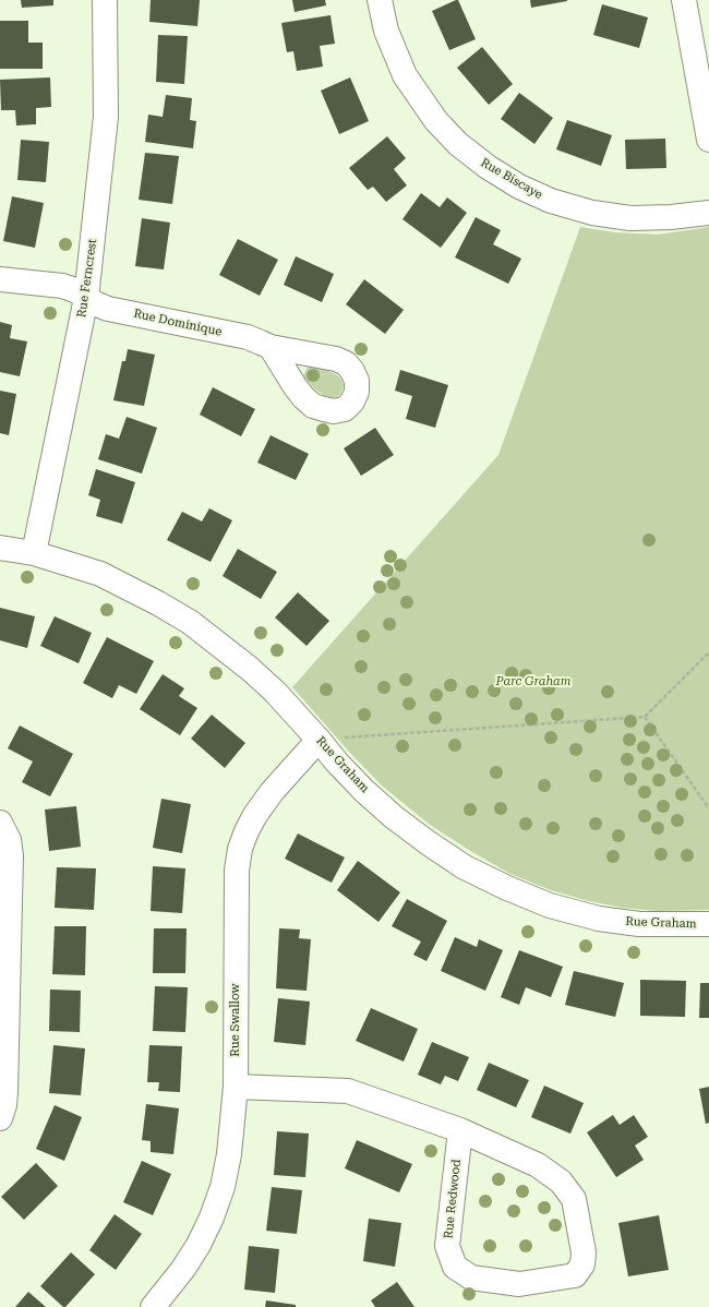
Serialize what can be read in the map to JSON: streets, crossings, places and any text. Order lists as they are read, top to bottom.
{
  "streets": {
    "street": [
      "Rue Biscaye",
      "Rue Ferncrest",
      "Rue Dominique",
      "Rue Graham",
      "Rue Swallow",
      "Rue Redwood"
    ]
  },
  "crossings": [
    ["Rue Ferncrest", "Rue Dominique"],
    ["Rue Ferncrest", "Rue Graham"],
    ["Rue Graham", "Rue Swallow"],
    ["Rue Swallow", "Rue Redwood"]
  ],
  "parks": ["Parc Graham"]
}
